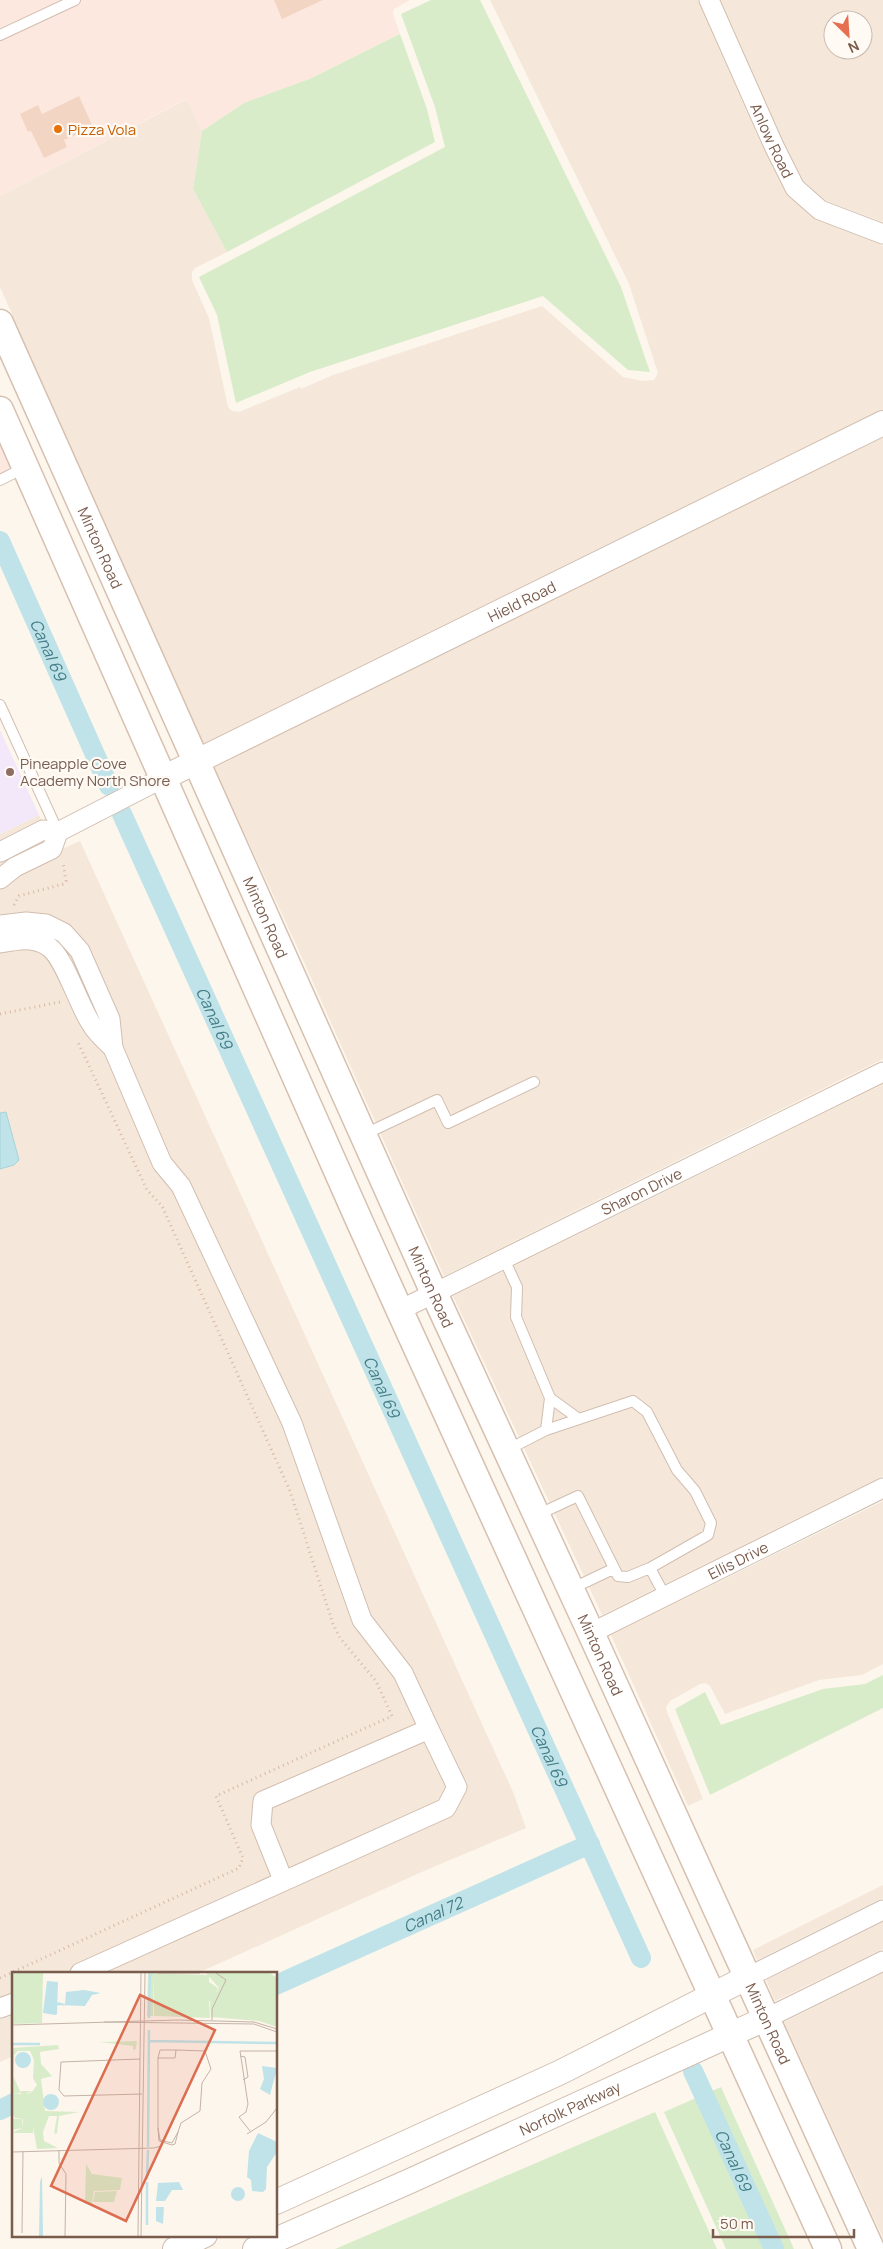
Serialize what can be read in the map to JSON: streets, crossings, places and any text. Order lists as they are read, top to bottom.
{
  "streets": {
    "main road": ["Minton Road"],
    "street": [
      "Anlow Road",
      "Hield Road",
      "Sharon Drive",
      "Ellis Drive",
      "Norfolk Parkway"
    ]
  },
  "crossings": [
    ["Minton Road", "Hield Road"],
    ["Minton Road", "Sharon Drive"],
    ["Minton Road", "Ellis Drive"],
    ["Minton Road", "Norfolk Parkway"]
  ],
  "water": ["Canal 69", "Canal 72"],
  "places": ["Pizza Vola", "Pineapple Cove Academy North Shore"],
  "scale_bar": "50 m",
  "north": "bottom right"
}
